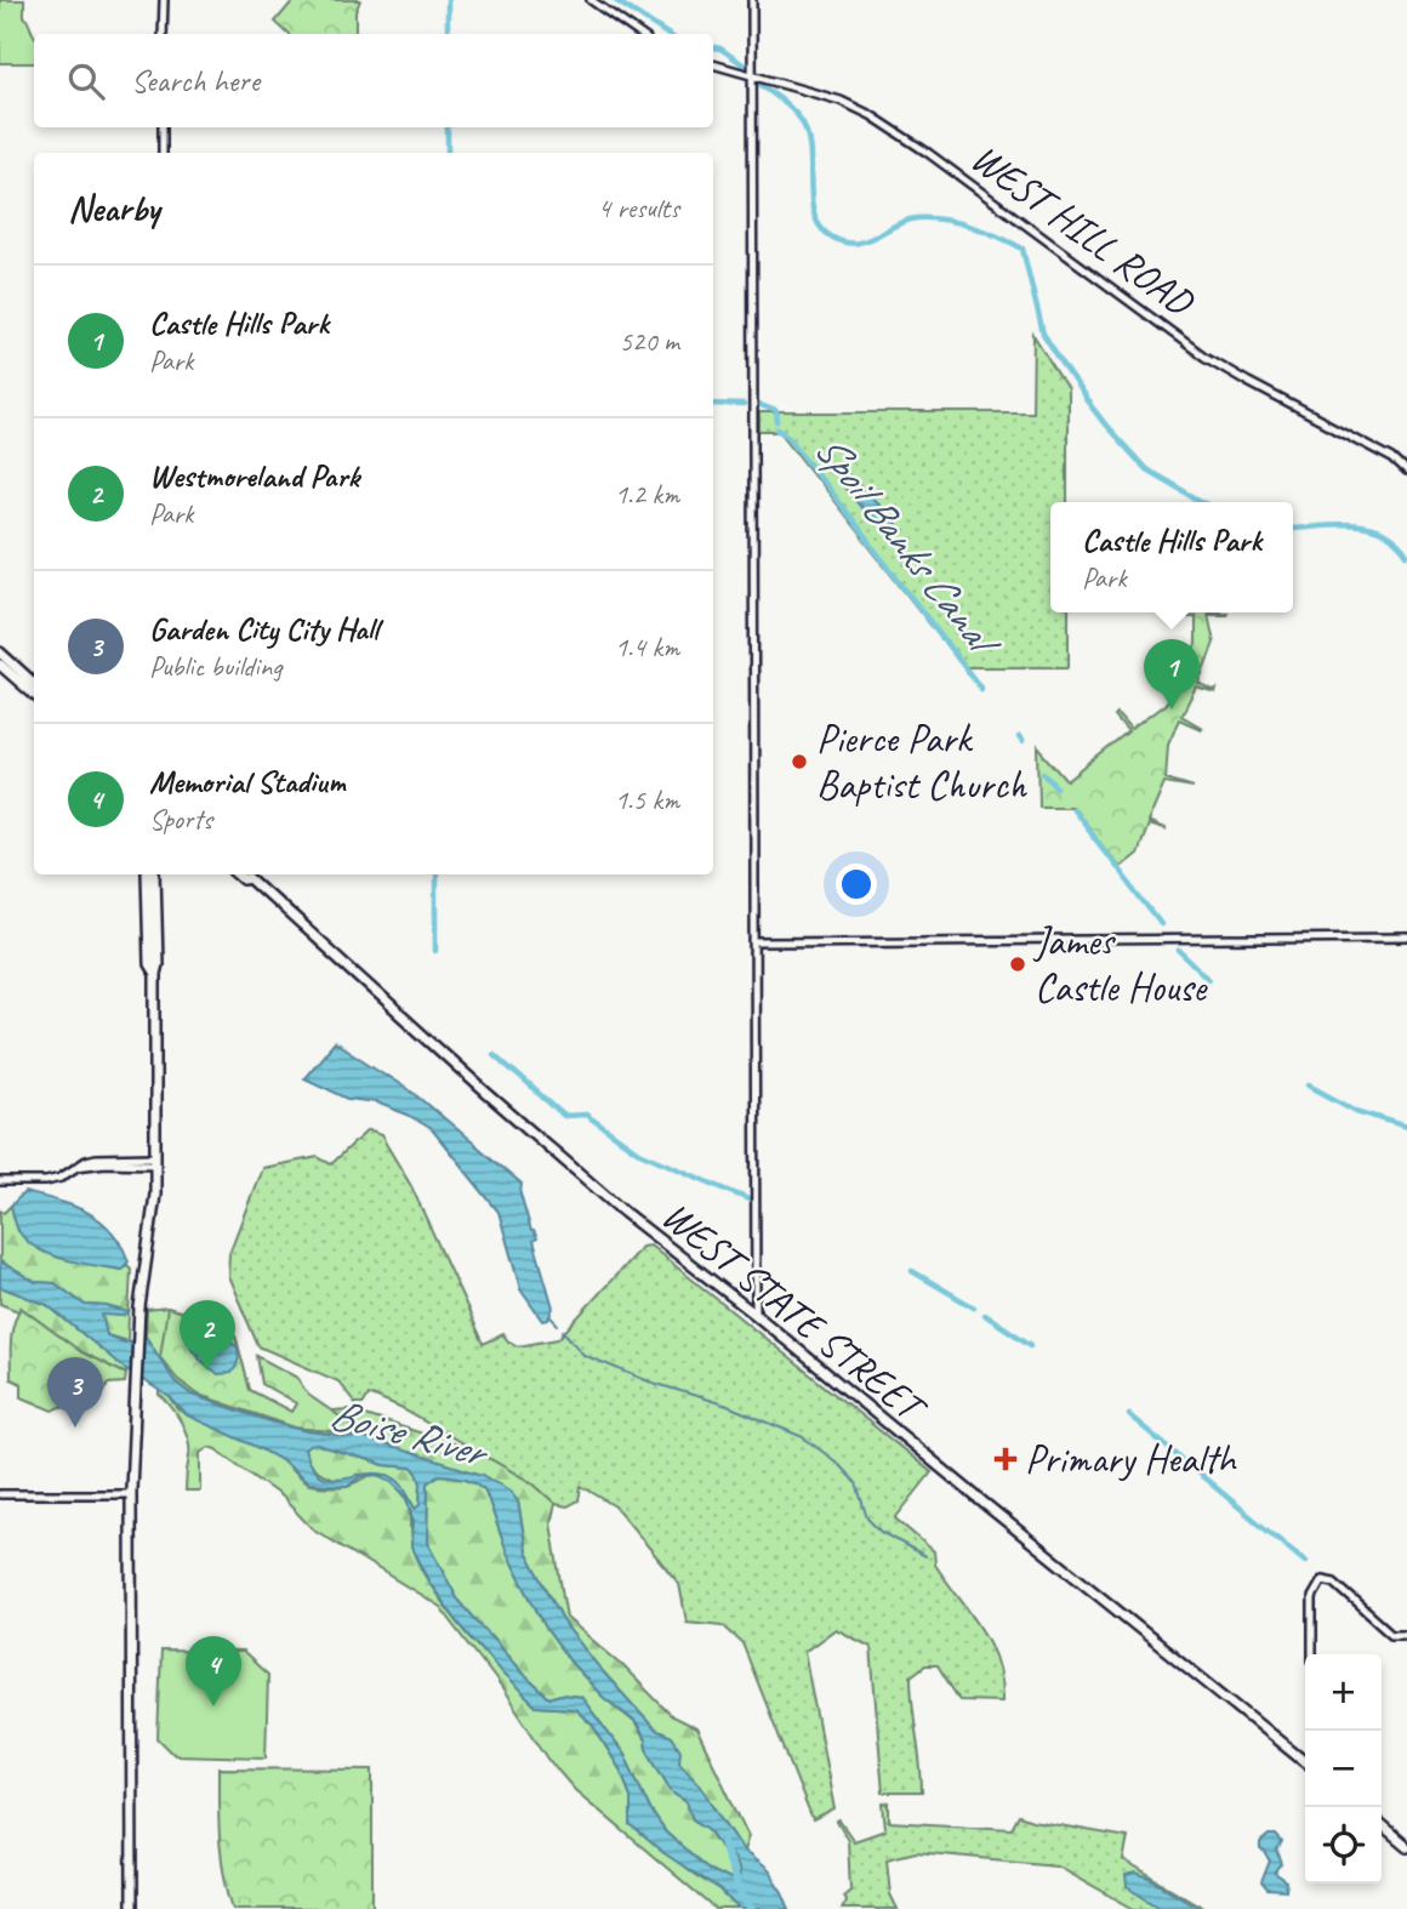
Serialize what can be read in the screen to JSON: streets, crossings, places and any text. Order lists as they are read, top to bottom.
{
  "streets": {
    "main road": ["WEST STATE STREET"],
    "street": ["WEST HILL ROAD"]
  },
  "water": ["Spoil Banks Canal", "Boise River"],
  "places": {
    "other": ["Pierce Park Baptist Church", "James Castle House"],
    "health": ["Primary Health"]
  },
  "page": {
    "search": "Search here",
    "heading": ["Nearby", "4 results"],
    "list": [
      {
        "mark": "1",
        "name": "Castle Hills Park",
        "note": "Park",
        "value": "520 m"
      },
      {
        "mark": "2",
        "name": "Westmoreland Park",
        "note": "Park",
        "value": "1.2 km"
      },
      {
        "mark": "3",
        "name": "Garden City City Hall",
        "note": "Public building",
        "value": "1.4 km"
      },
      {
        "mark": "4",
        "name": "Memorial Stadium",
        "note": "Sports",
        "value": "1.5 km"
      }
    ],
    "popup": ["Castle Hills Park", "Park"],
    "pins": [
      "1",
      "2",
      "3",
      "4"
    ],
    "map_buttons": ["+", "−"]
  }
}
